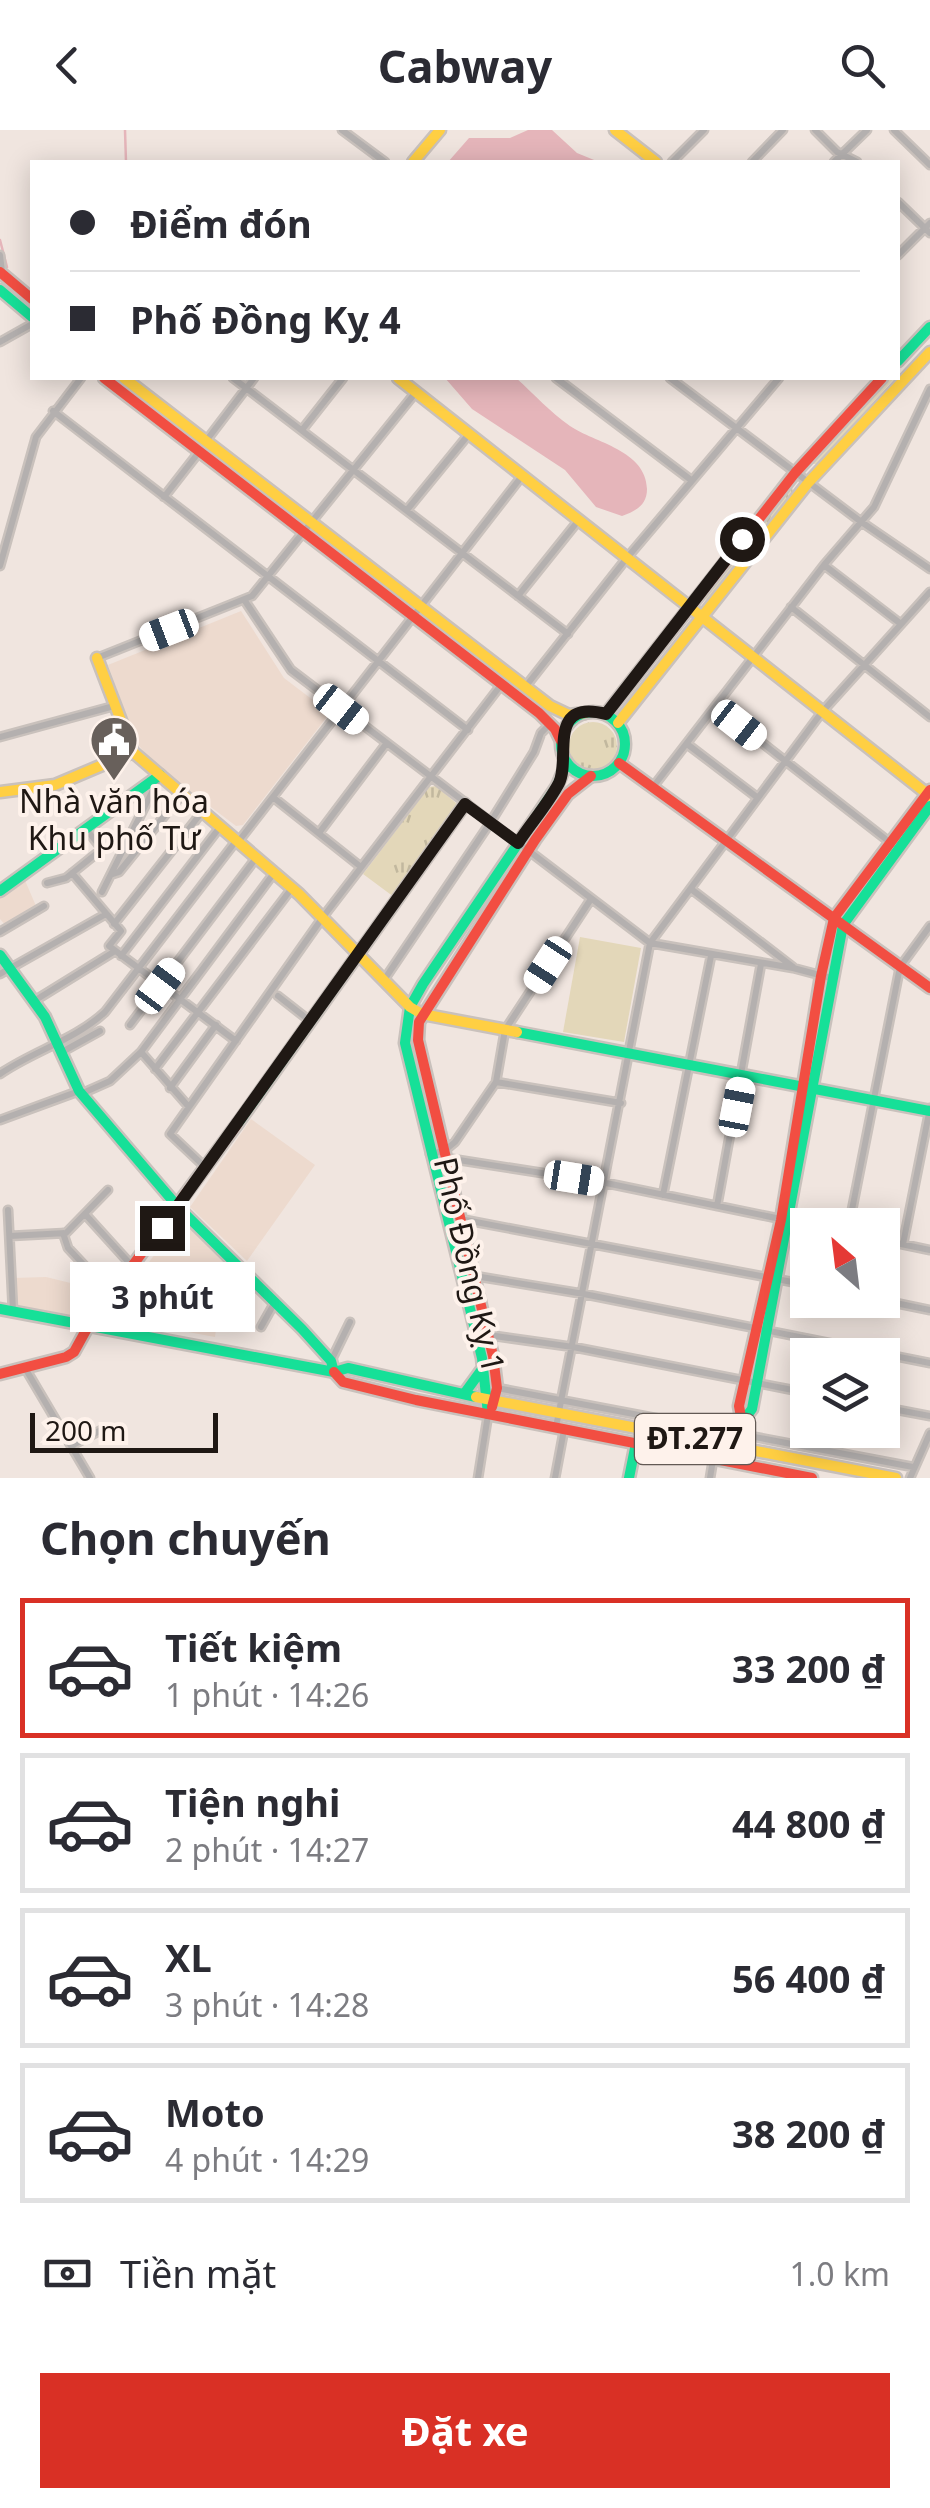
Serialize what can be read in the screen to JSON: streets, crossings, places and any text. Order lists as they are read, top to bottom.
{
  "streets": {
    "main road": ["Phố Đồng Kỵ 1", "ĐT.277"]
  },
  "crossings": [
    ["Phố Đồng Kỵ 1", "ĐT.277"]
  ],
  "places": {
    "public building": ["Nhà văn hóa Khu phố Tư"]
  },
  "scale_bar": "200 m",
  "north": "top left",
  "page": {
    "header": "Cabway",
    "banner": ["Điểm đón", "Phố Đồng Kỵ 4"],
    "bubble": "3 phút",
    "scale": "200 m",
    "heading": "Chọn chuyến",
    "list": [
      {
        "name": "Tiết kiệm",
        "note": "1 phút · 14:26",
        "value": "33 200 ₫"
      },
      {
        "name": "Tiện nghi",
        "note": "2 phút · 14:27",
        "value": "44 800 ₫"
      },
      {
        "name": "XL",
        "note": "3 phút · 14:28",
        "value": "56 400 ₫"
      },
      {
        "name": "Moto",
        "note": "4 phút · 14:29",
        "value": "38 200 ₫"
      }
    ],
    "pay": ["Tiền mặt", "1.0 km"],
    "buttons": "Đặt xe"
  }
}
